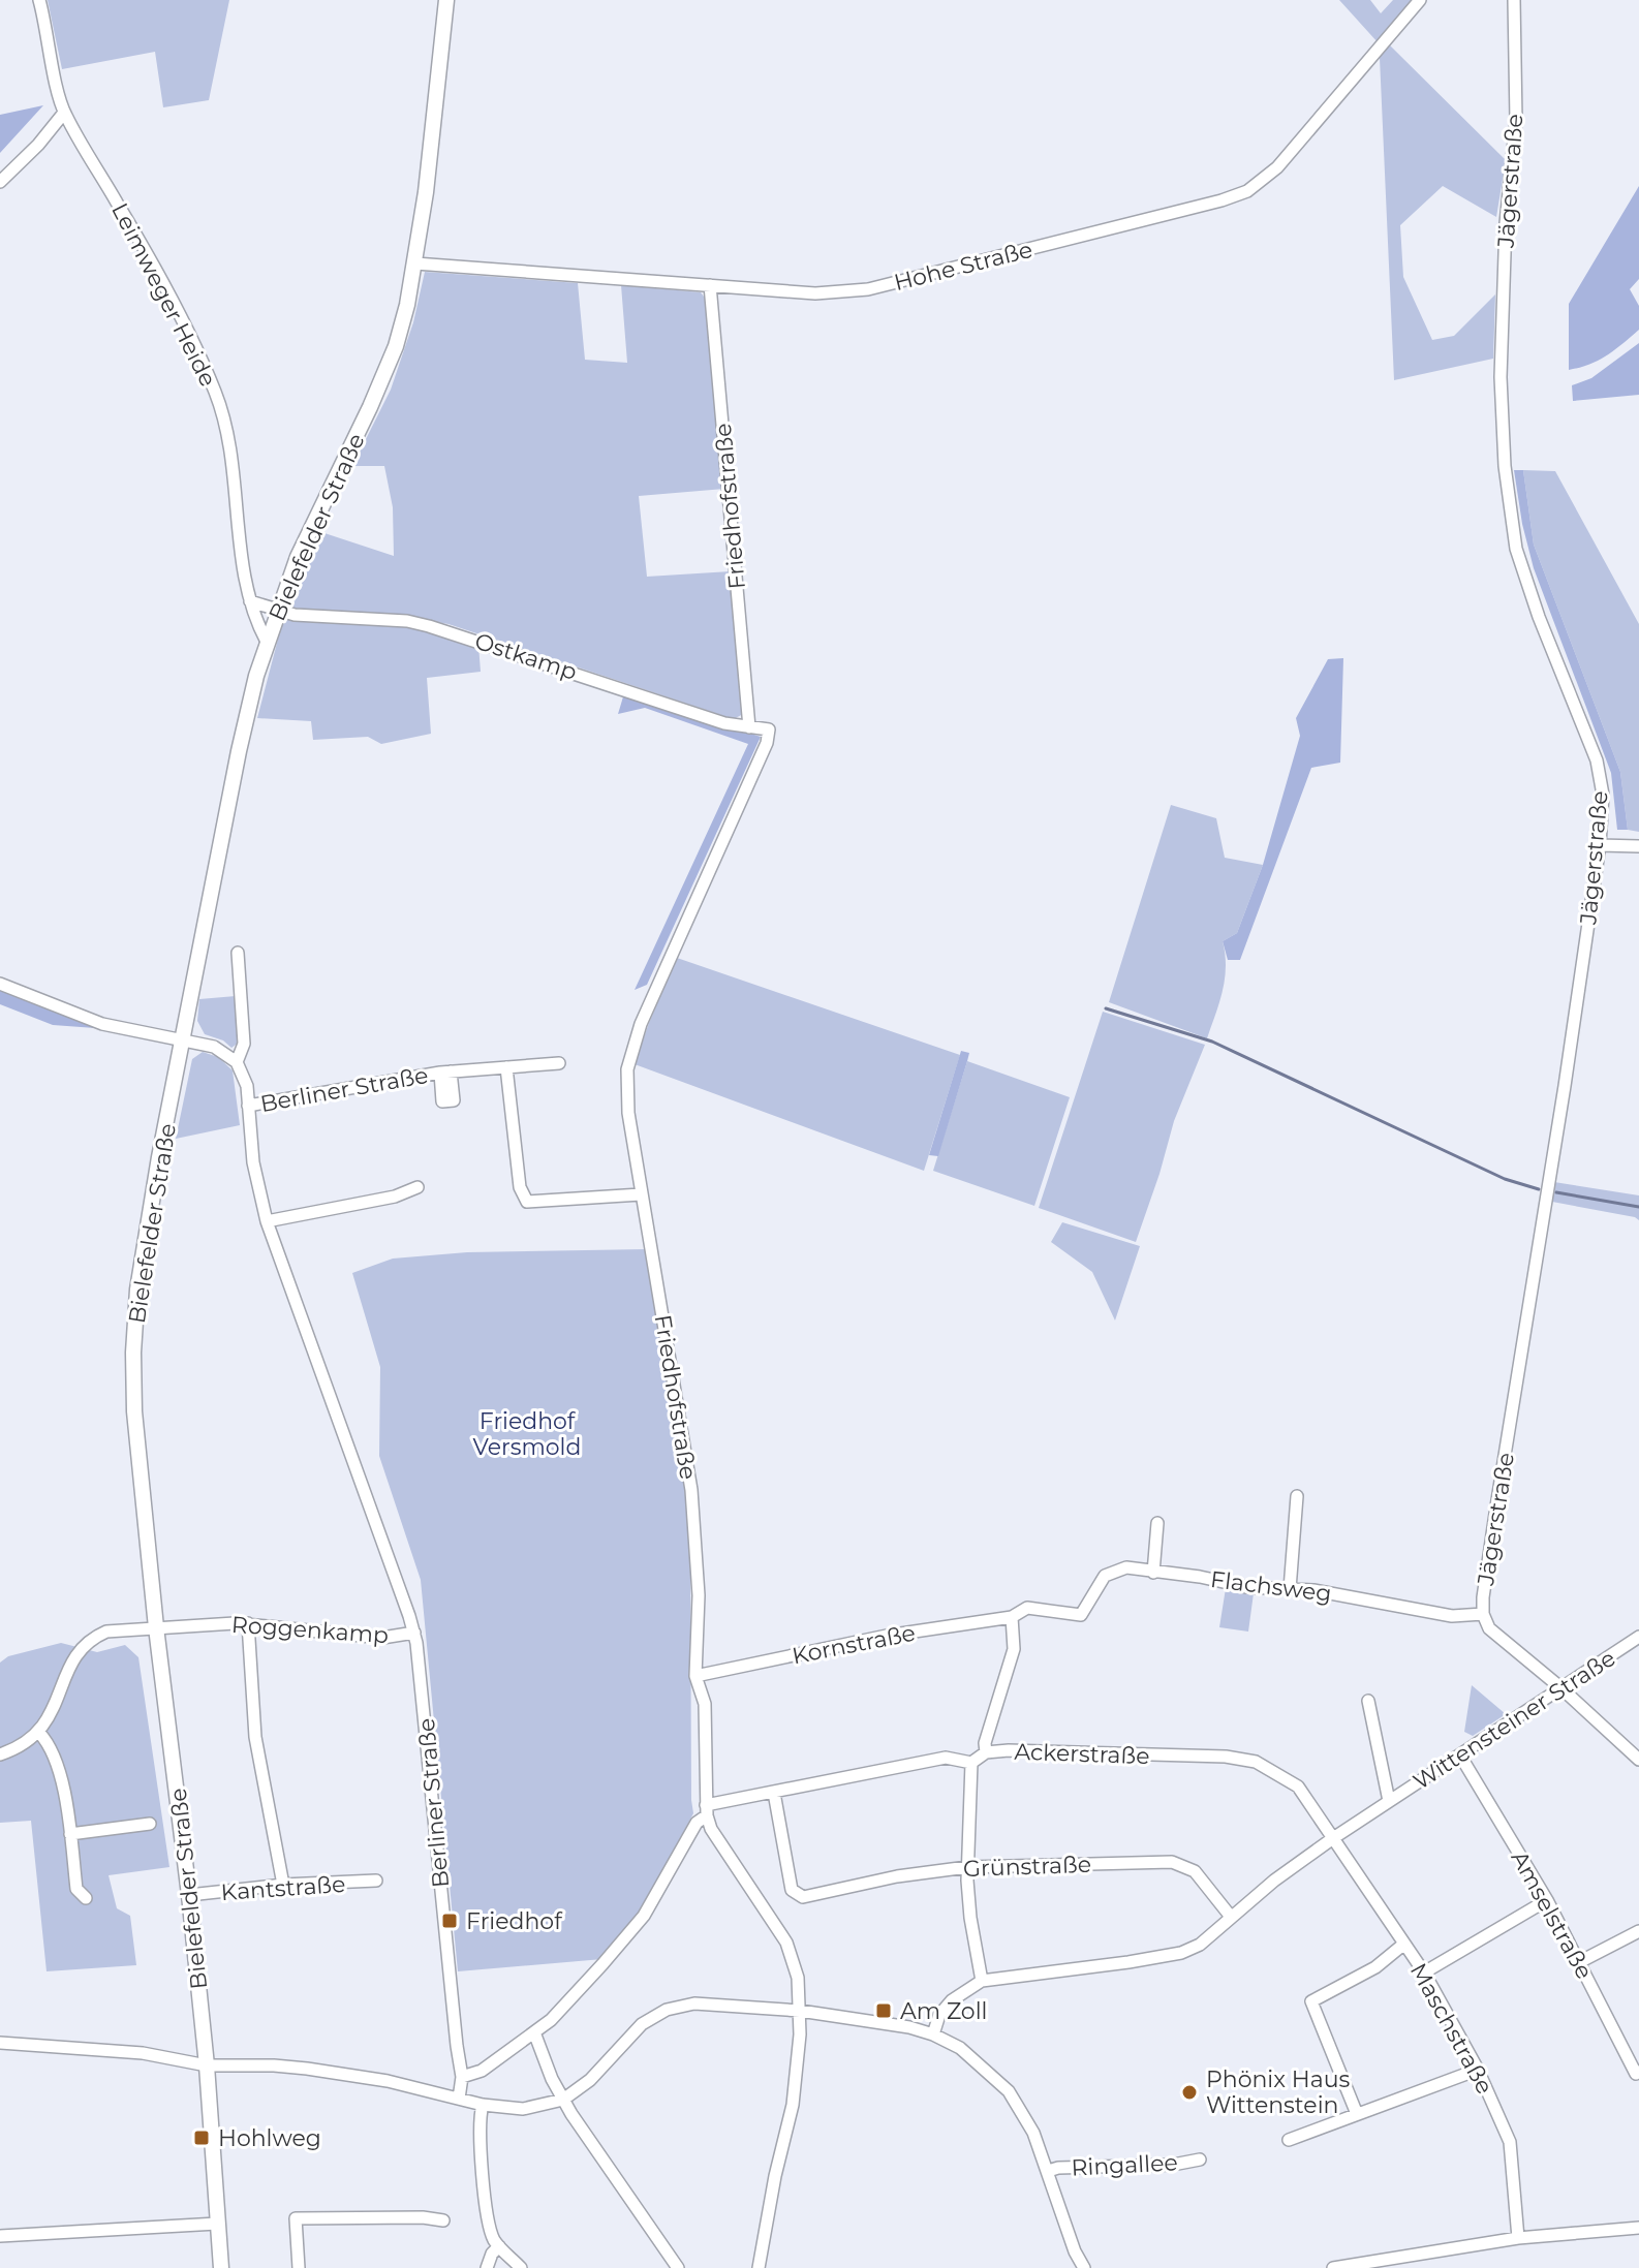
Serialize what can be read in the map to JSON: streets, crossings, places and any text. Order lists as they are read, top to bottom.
{
  "streets": {
    "main road": ["Bielefelder Straße"],
    "street": [
      "Jägerstraße",
      "Hohe Straße",
      "Leimweger Heide",
      "Friedhofstraße",
      "Ostkamp",
      "Berliner Straße",
      "Flachsweg",
      "Roggenkamp",
      "Kornstraße",
      "Wittensteiner Straße",
      "Ackerstraße",
      "Grünstraße",
      "Kantstraße",
      "Amselstraße",
      "Maschstraße",
      "Ringallee"
    ]
  },
  "crossings": [
    ["Jägerstraße", "Flachsweg"],
    ["Jägerstraße", "Wittensteiner Straße"],
    ["Hohe Straße", "Friedhofstraße"],
    ["Hohe Straße", "Bielefelder Straße"],
    ["Leimweger Heide", "Bielefelder Straße"],
    ["Friedhofstraße", "Ostkamp"],
    ["Friedhofstraße", "Kornstraße"],
    ["Bielefelder Straße", "Ostkamp"],
    ["Bielefelder Straße", "Roggenkamp"],
    ["Bielefelder Straße", "Kantstraße"],
    ["Berliner Straße", "Roggenkamp"],
    ["Flachsweg", "Kornstraße"],
    ["Wittensteiner Straße", "Ackerstraße"],
    ["Wittensteiner Straße", "Grünstraße"],
    ["Wittensteiner Straße", "Amselstraße"],
    ["Wittensteiner Straße", "Maschstraße"],
    ["Wittensteiner Straße", "Ringallee"],
    ["Ackerstraße", "Maschstraße"]
  ],
  "parks": ["Friedhof Versmold"],
  "places": {
    "transit": ["Friedhof", "Am Zoll", "Hohlweg"],
    "other": ["Phönix Haus Wittenstein"]
  }
}
